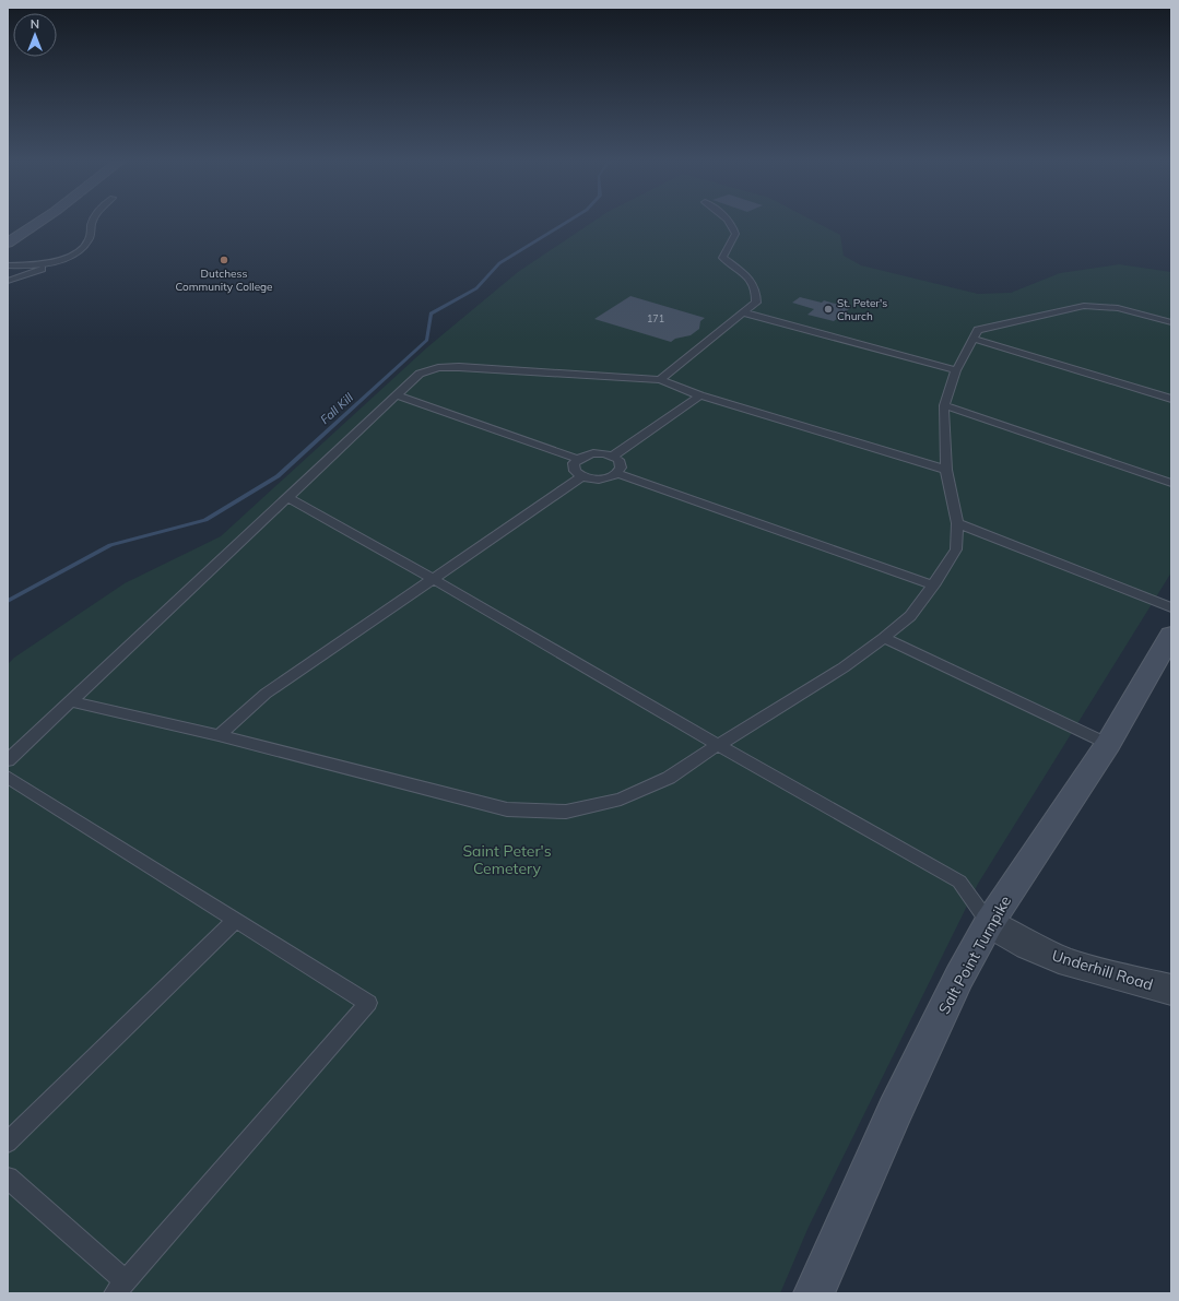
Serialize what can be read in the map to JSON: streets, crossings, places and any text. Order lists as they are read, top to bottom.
{
  "streets": {
    "main road": ["Salt Point Turnpike"],
    "street": ["Underhill Road"]
  },
  "crossings": [
    ["Salt Point Turnpike", "Underhill Road"]
  ],
  "water": ["Fall Kill"],
  "parks": ["Saint Peter's Cemetery"],
  "places": ["Dutchess Community College", "St. Peter's Church"],
  "house_numbers": ["171"],
  "north": "top"
}
